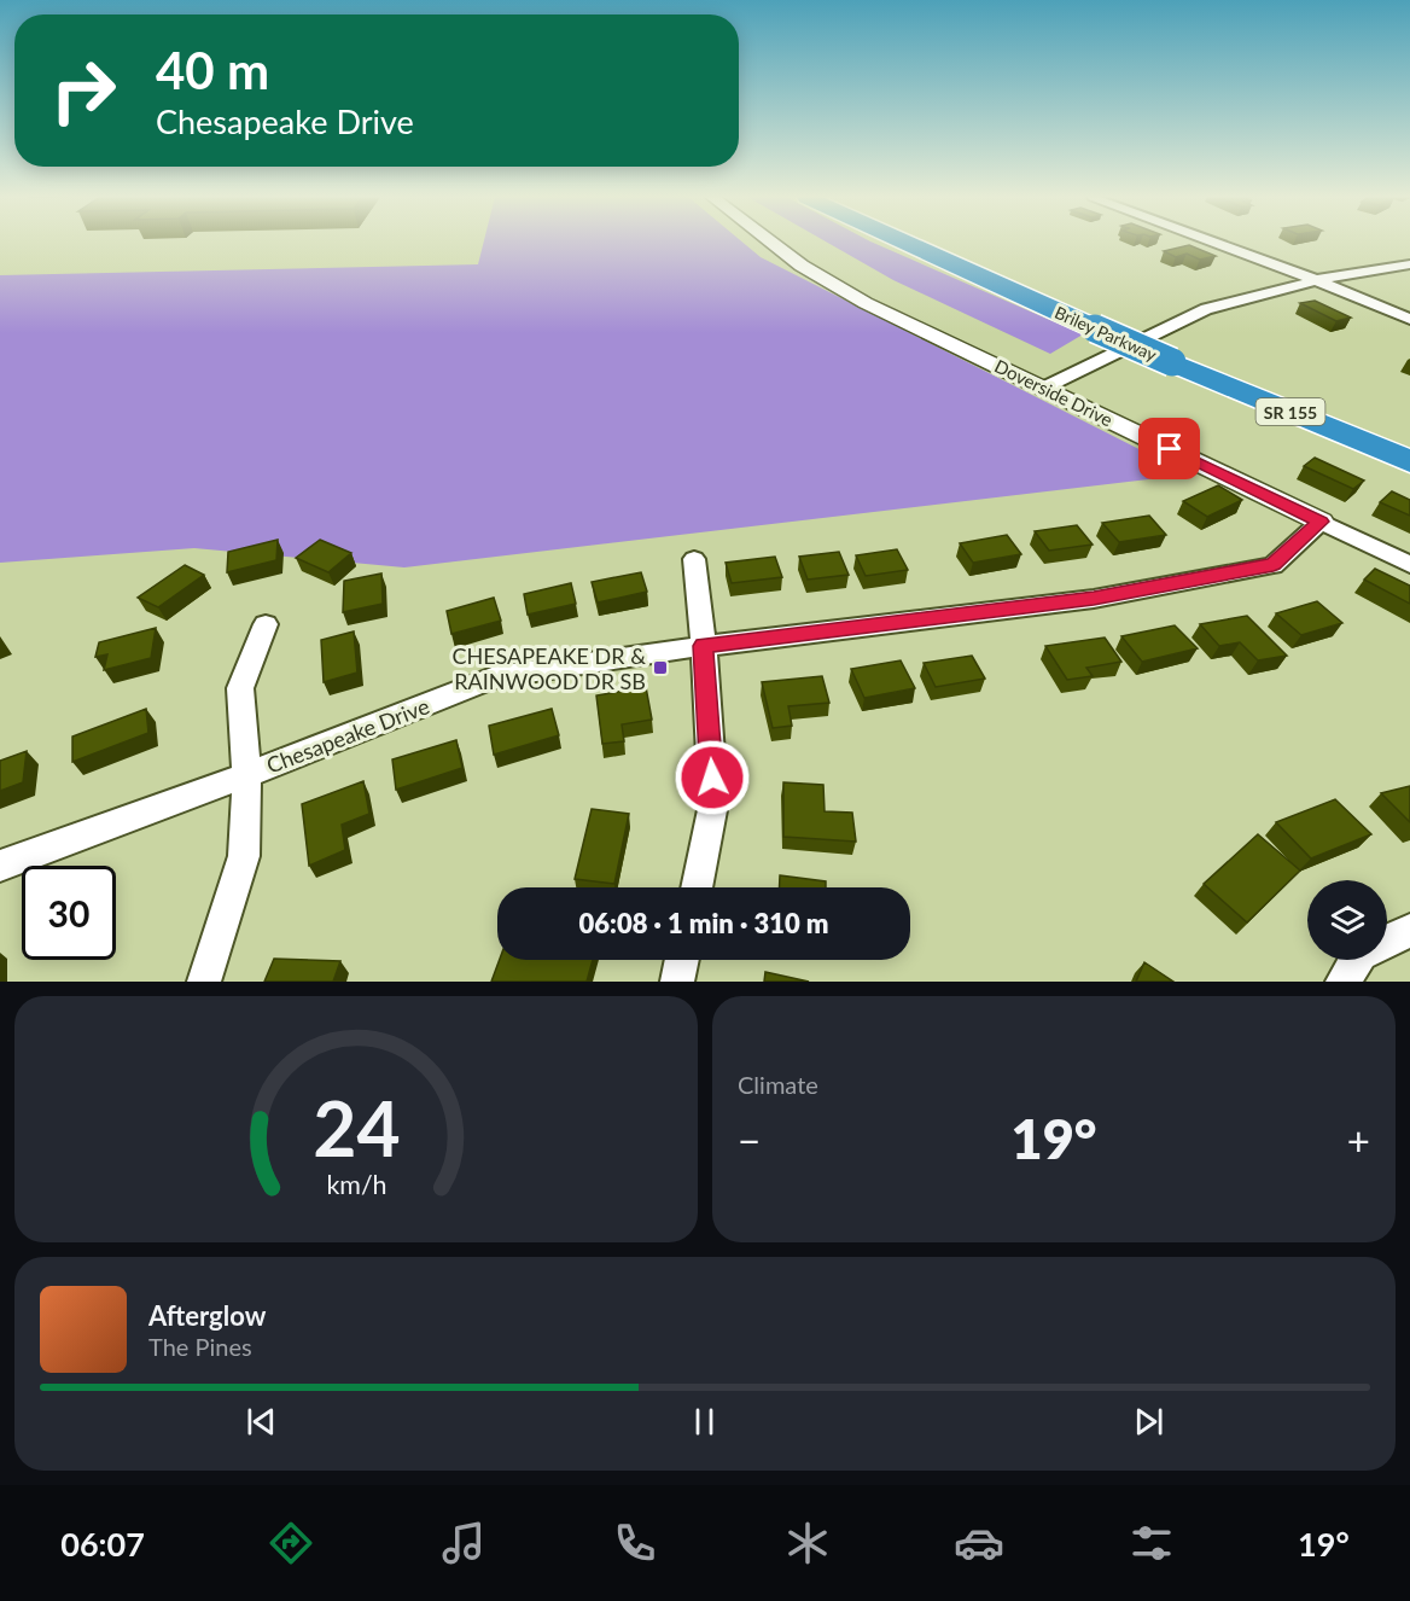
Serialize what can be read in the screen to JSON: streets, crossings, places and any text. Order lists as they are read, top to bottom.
{
  "streets": {
    "highway": ["Briley Parkway", "SR 155"],
    "street": ["Doverside Drive", "Chesapeake Drive"]
  },
  "crossings": [
    ["Doverside Drive", "Chesapeake Drive"]
  ],
  "places": {
    "transit": ["CHESAPEAKE DR & RAINWOOD DR SB"]
  },
  "page": {
    "turn": ["40 m", "Chesapeake Drive"],
    "limit": "30",
    "trip": "06:08 · 1 min · 310 m",
    "tile": "Climate",
    "heat": ["−", "19°", "+"],
    "song": ["Afterglow", "The Pines"],
    "tabs": ["06:07", "19°"],
    "gauge": ["24", "km/h"]
  }
}
